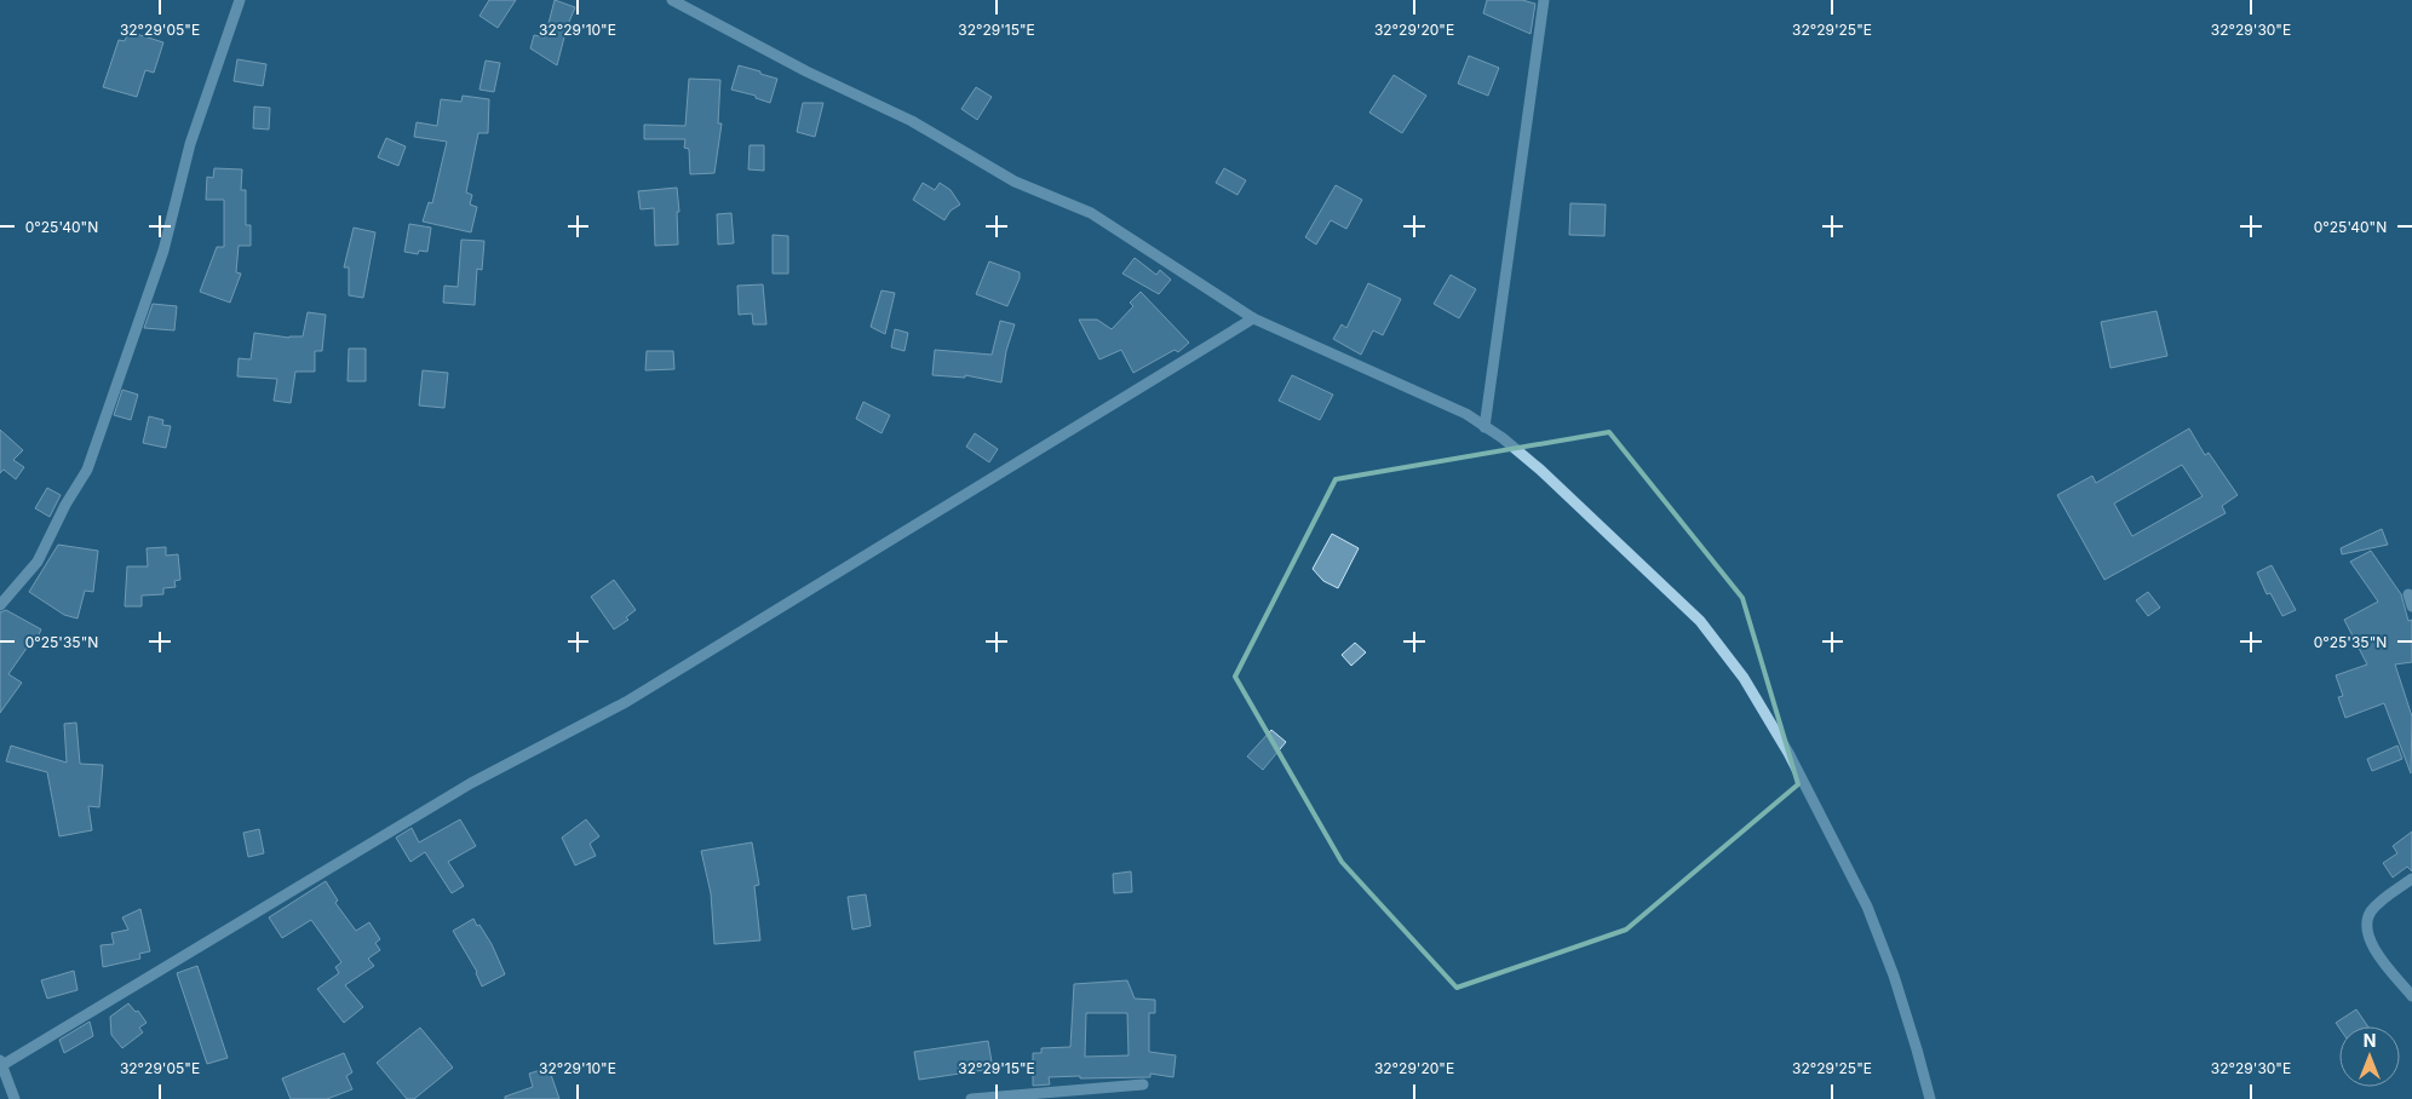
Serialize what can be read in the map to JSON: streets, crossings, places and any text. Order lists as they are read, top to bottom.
{
  "north": "top",
  "coordinates": [
    "32°29'05\"E",
    "32°29'10\"E",
    "32°29'15\"E",
    "32°29'20\"E",
    "32°29'25\"E",
    "32°29'30\"E",
    "0°25'40\"N",
    "0°25'35\"N"
  ]
}
